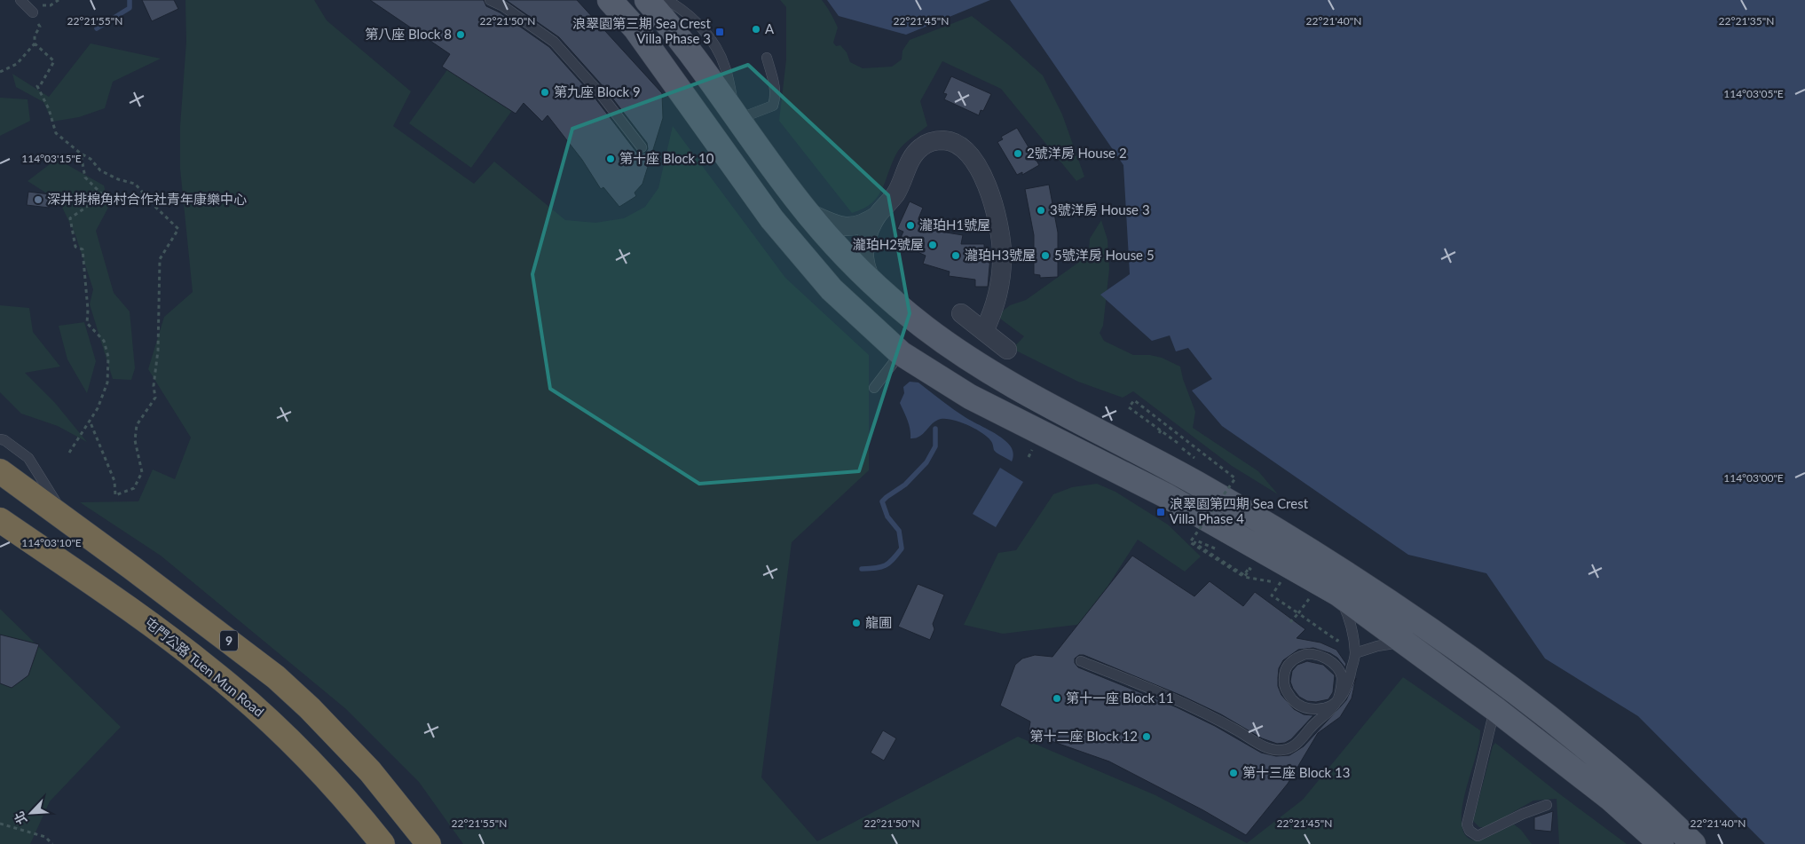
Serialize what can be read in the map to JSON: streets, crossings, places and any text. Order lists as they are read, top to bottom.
{
  "streets": {
    "highway": ["9", "屯門公路 Tuen Mun Road"]
  },
  "places": {
    "other": [
      "A",
      "第八座 Block 8",
      "第九座 Block 9",
      "2號洋房 House 2",
      "第十座 Block 10",
      "深井排棉角村合作社青年康樂中心",
      "3號洋房 House 3",
      "瀧珀H1號屋",
      "瀧珀H2號屋",
      "瀧珀H3號屋",
      "5號洋房 House 5",
      "龍圃",
      "第十一座 Block 11",
      "第十二座 Block 12",
      "第十三座 Block 13"
    ],
    "transit": ["浪翠園第三期 Sea Crest Villa Phase 3", "浪翠園第四期 Sea Crest Villa Phase 4"]
  },
  "north": "bottom left",
  "coordinates": [
    "22°21'55\"N",
    "22°21'50\"N",
    "22°21'45\"N",
    "22°21'40\"N",
    "22°21'35\"N",
    "114°03'05\"E",
    "114°03'15\"E",
    "114°03'00\"E",
    "114°03'10\"E"
  ]
}
